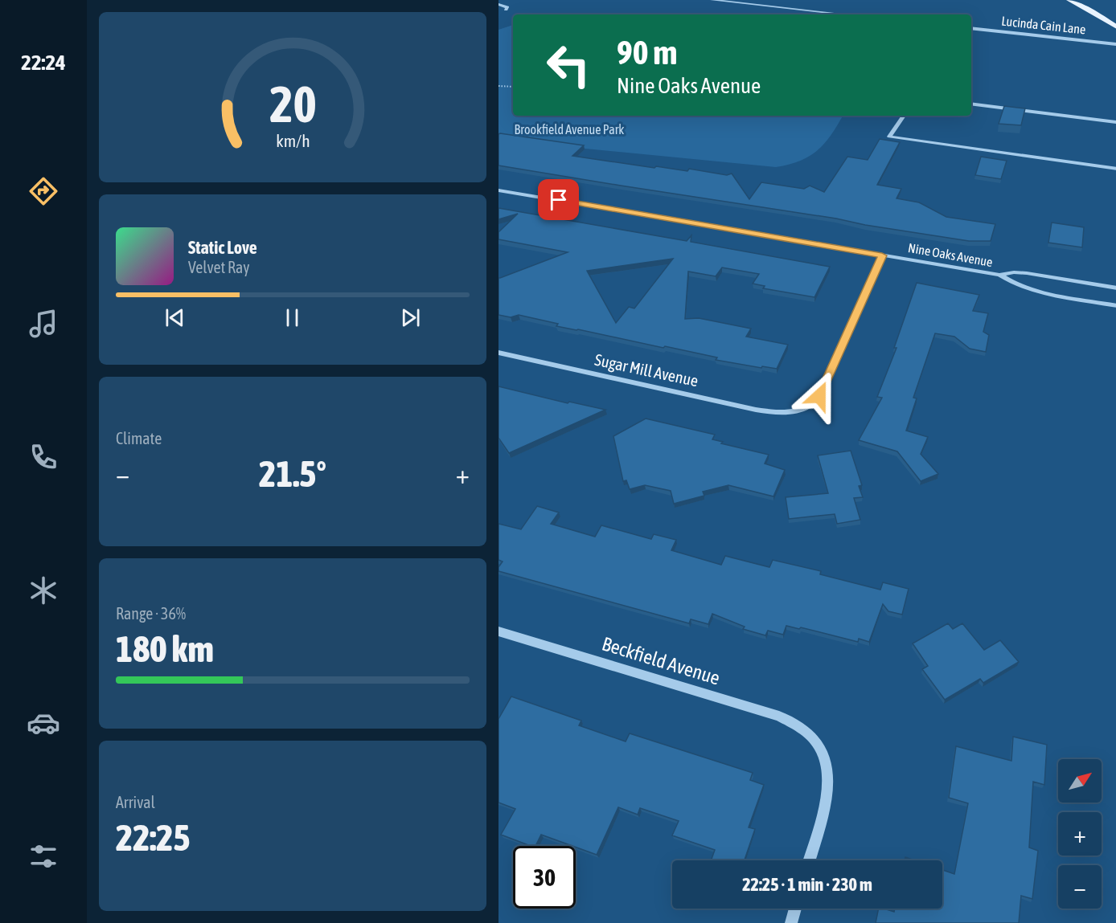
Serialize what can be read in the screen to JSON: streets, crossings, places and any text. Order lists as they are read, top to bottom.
{
  "streets": {
    "street": [
      "Lucinda Cain Lane",
      "Nine Oaks Avenue",
      "Sugar Mill Avenue",
      "Beckfield Avenue"
    ]
  },
  "crossings": [
    ["Nine Oaks Avenue", "Sugar Mill Avenue"]
  ],
  "parks": ["Brookfield Avenue Park"],
  "north": "top right",
  "page": {
    "tabs": "22:24",
    "turn": ["90 m", "Nine Oaks Avenue"],
    "song": ["Static Love", "Velvet Ray"],
    "tile": [
      "Climate",
      ["Range · 36%", "180 km"],
      ["Arrival", "22:25"]
    ],
    "heat": ["−", "21.5°", "+"],
    "map_buttons": ["+", "−"],
    "limit": "30",
    "trip": "22:25 · 1 min · 230 m",
    "gauge": ["20", "km/h"]
  }
}
